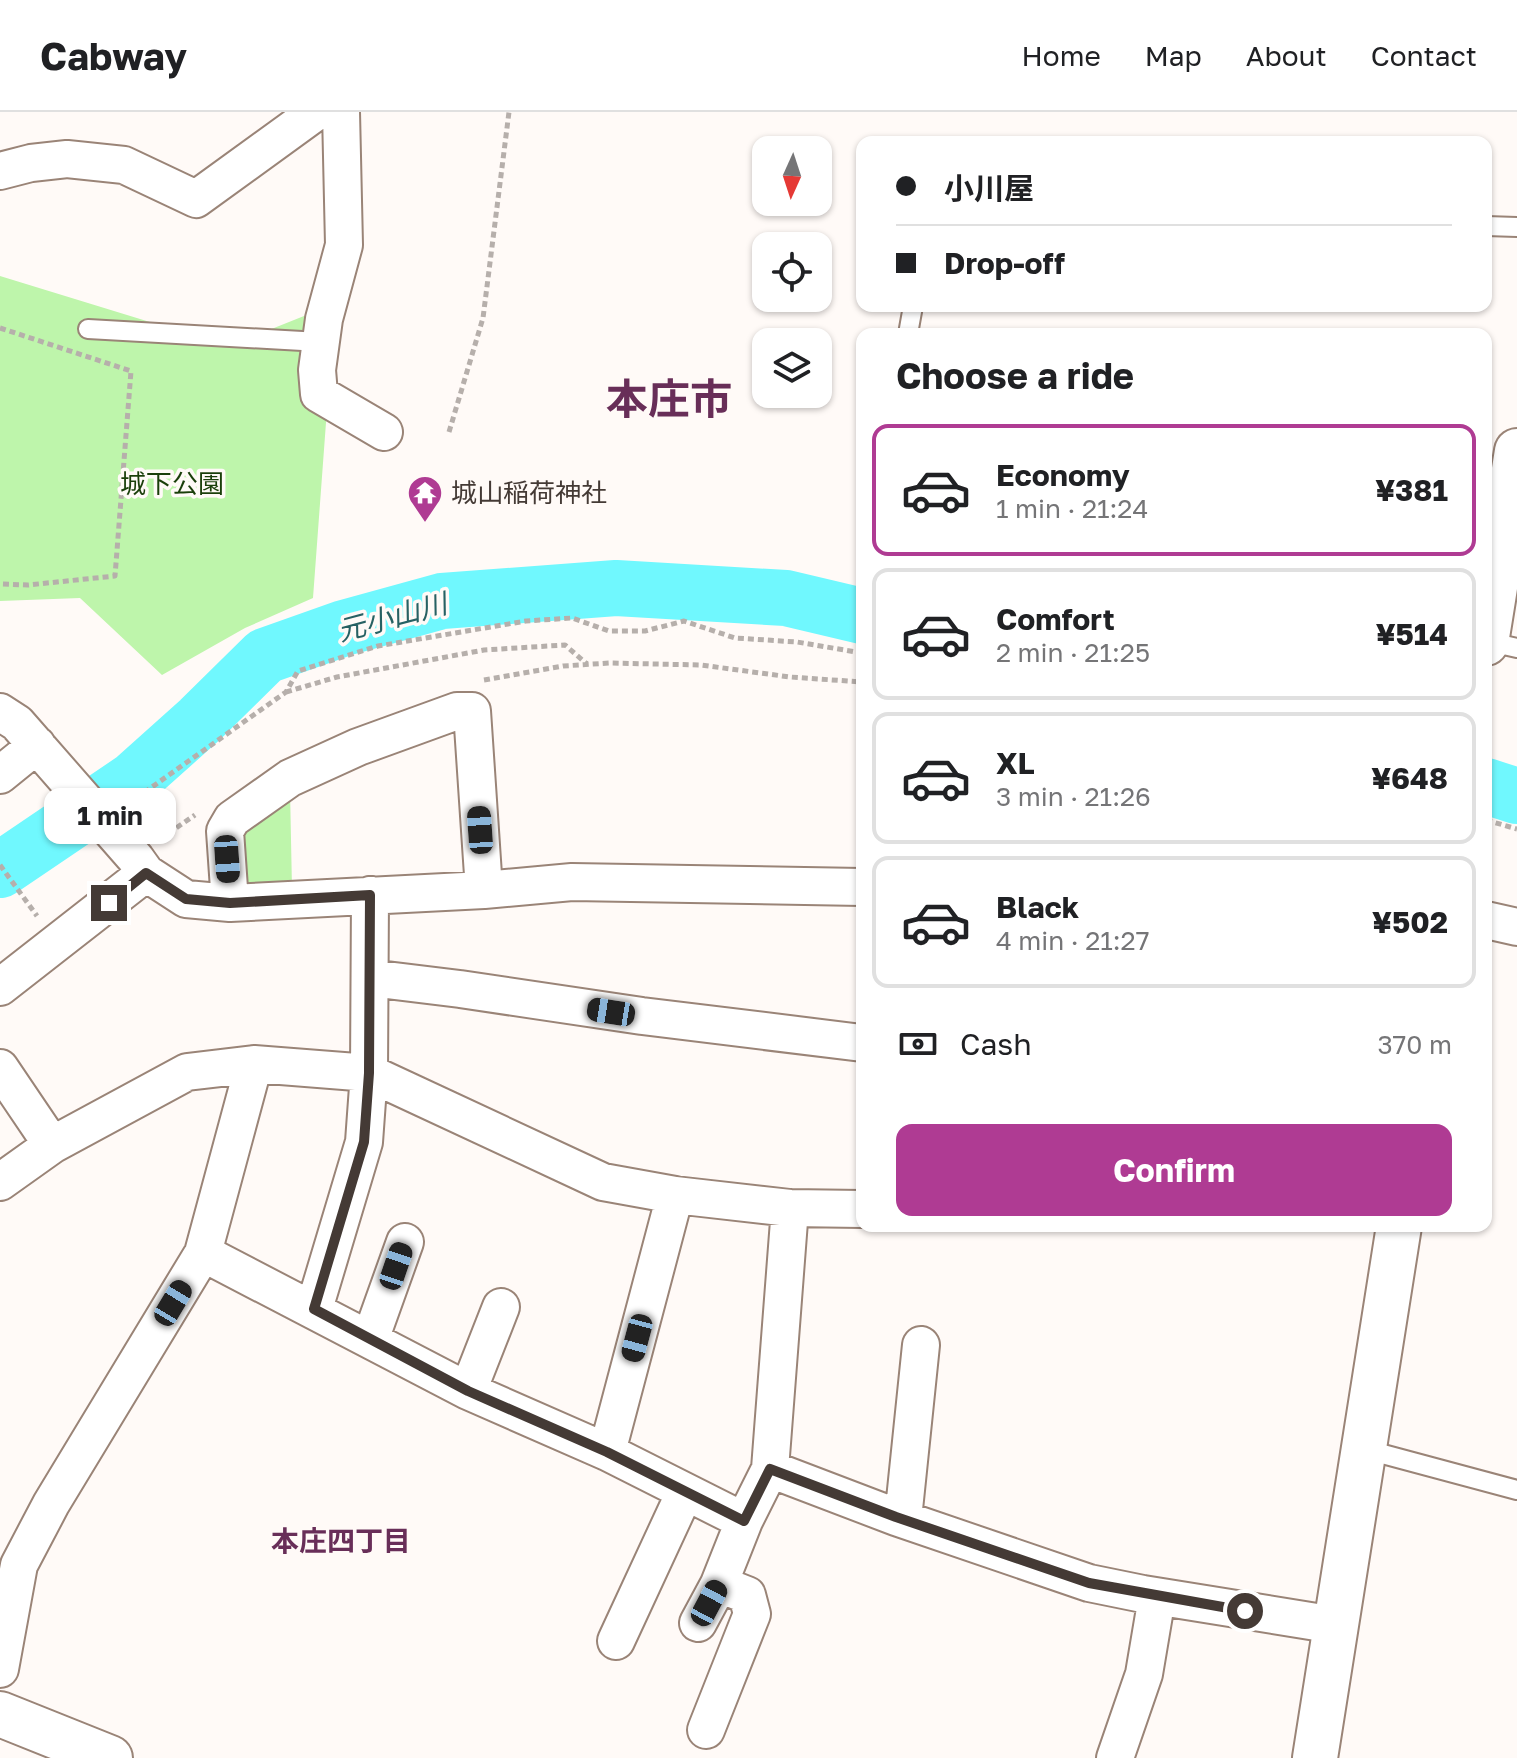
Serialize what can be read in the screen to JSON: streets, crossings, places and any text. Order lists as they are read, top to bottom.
{
  "districts": ["本庄市", "本庄四丁目"],
  "water": ["元小山川"],
  "parks": ["城下公園"],
  "places": {
    "temple": ["城山稲荷神社"]
  },
  "north": "bottom",
  "page": {
    "header": "Cabway",
    "nav": [
      "Home",
      "Map",
      "About",
      "Contact"
    ],
    "banner": ["小川屋", "Drop-off"],
    "heading": "Choose a ride",
    "list": [
      {
        "name": "Economy",
        "note": "1 min · 21:24",
        "value": "¥381"
      },
      {
        "name": "Comfort",
        "note": "2 min · 21:25",
        "value": "¥514"
      },
      {
        "name": "XL",
        "note": "3 min · 21:26",
        "value": "¥648"
      },
      {
        "name": "Black",
        "note": "4 min · 21:27",
        "value": "¥502"
      }
    ],
    "bubble": "1 min",
    "pay": ["Cash", "370 m"],
    "buttons": "Confirm"
  }
}
